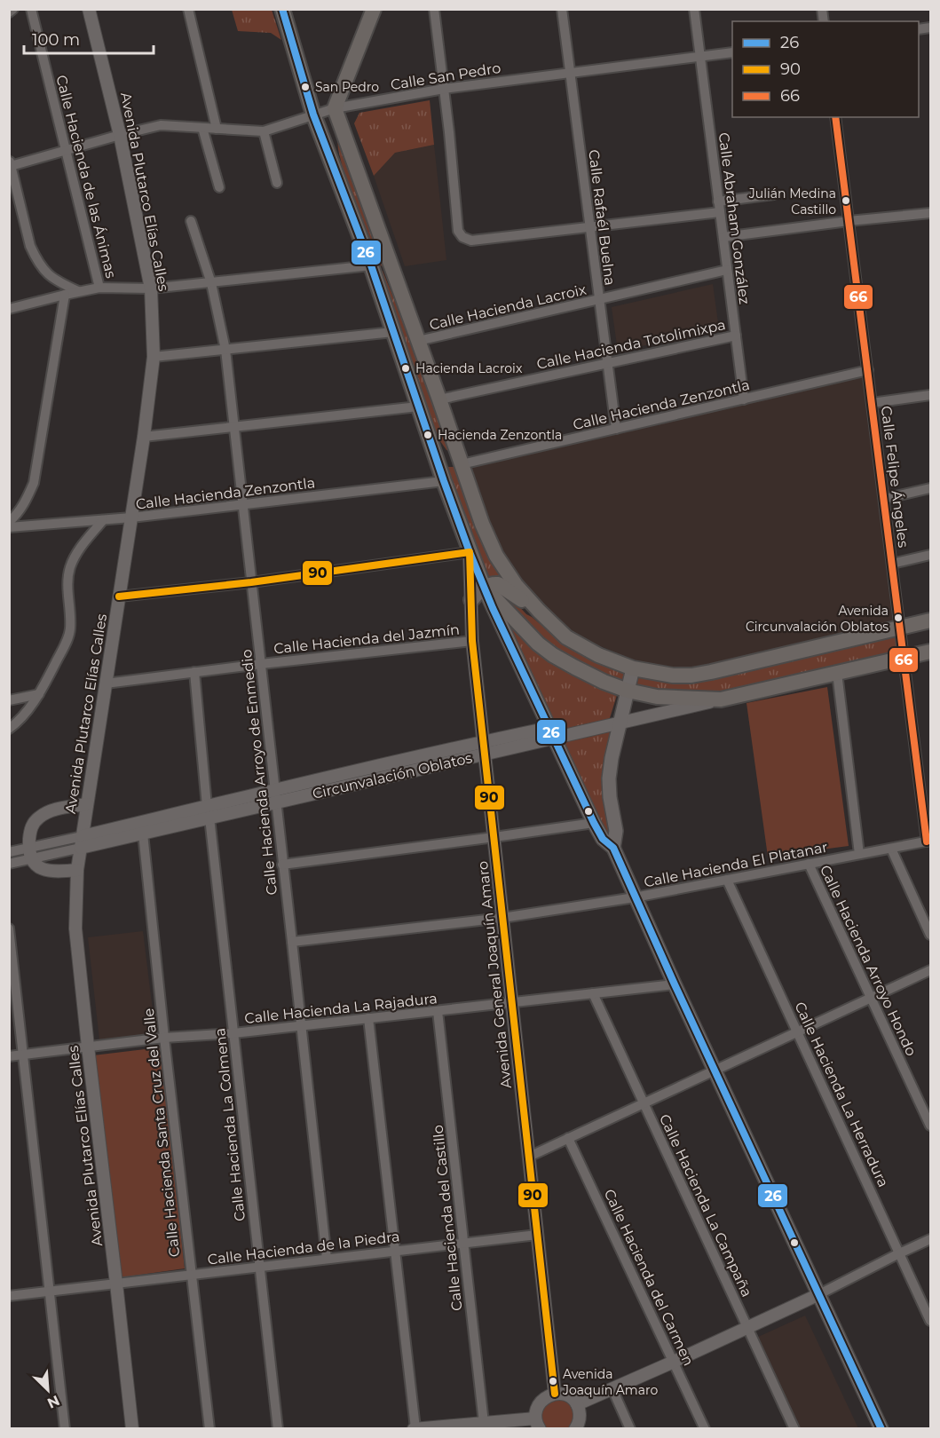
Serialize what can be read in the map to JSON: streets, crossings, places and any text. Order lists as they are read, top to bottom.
{
  "streets": {
    "main road": ["Circunvalación Oblatos"],
    "street": [
      "Calle San Pedro",
      "Calle Hacienda de las Ánimas",
      "Avenida Plutarco Elías Calles",
      "Calle Rafaél Buelna",
      "Calle Abraham González",
      "Calle Hacienda Lacroix",
      "Calle Hacienda Totolimixpa",
      "Calle Hacienda Zenzontla",
      "Calle Felipe Ángeles",
      "Calle Hacienda del Jazmín",
      "Calle Hacienda Arroyo de Enmedio",
      "Calle Hacienda El Platanar",
      "Calle Hacienda Arroyo Hondo",
      "Avenida General Joaquín Amaro",
      "Calle Hacienda La Rajadura",
      "Calle Hacienda La Herradura",
      "Calle Hacienda La Colmena",
      "Calle Hacienda Santa Cruz del Valle",
      "Calle Hacienda La Campaña",
      "Calle Hacienda del Castillo",
      "Calle Hacienda de la Piedra",
      "Calle Hacienda del Carmen"
    ]
  },
  "crossings": [
    ["Calle San Pedro", "Calle Hacienda de las Ánimas"],
    ["Calle San Pedro", "Avenida Plutarco Elías Calles"],
    ["Calle San Pedro", "Calle Rafaél Buelna"],
    ["Calle San Pedro", "Calle Abraham González"],
    ["Avenida Plutarco Elías Calles", "Calle Hacienda Zenzontla"],
    ["Avenida Plutarco Elías Calles", "Calle Hacienda del Jazmín"],
    ["Avenida Plutarco Elías Calles", "Circunvalación Oblatos"],
    ["Avenida Plutarco Elías Calles", "Calle Hacienda La Rajadura"],
    ["Avenida Plutarco Elías Calles", "Calle Hacienda de la Piedra"],
    ["Calle Rafaél Buelna", "Calle Hacienda Lacroix"],
    ["Calle Rafaél Buelna", "Calle Hacienda Totolimixpa"],
    ["Calle Rafaél Buelna", "Calle Hacienda Zenzontla"],
    ["Calle Abraham González", "Calle Hacienda Lacroix"],
    ["Calle Abraham González", "Calle Hacienda Totolimixpa"],
    ["Calle Abraham González", "Calle Hacienda Zenzontla"],
    ["Calle Hacienda Zenzontla", "Calle Felipe Ángeles"],
    ["Calle Hacienda Zenzontla", "Calle Hacienda Arroyo de Enmedio"],
    ["Calle Felipe Ángeles", "Circunvalación Oblatos"],
    ["Calle Felipe Ángeles", "Calle Hacienda El Platanar"],
    ["Calle Hacienda del Jazmín", "Calle Hacienda Arroyo de Enmedio"],
    ["Calle Hacienda del Jazmín", "Avenida General Joaquín Amaro"],
    ["Calle Hacienda del Jazmín", "Calle Hacienda La Colmena"],
    ["Calle Hacienda Arroyo de Enmedio", "Circunvalación Oblatos"],
    ["Calle Hacienda Arroyo de Enmedio", "Calle Hacienda El Platanar"],
    ["Calle Hacienda Arroyo de Enmedio", "Calle Hacienda La Rajadura"],
    ["Calle Hacienda Arroyo de Enmedio", "Calle Hacienda de la Piedra"],
    ["Circunvalación Oblatos", "Avenida General Joaquín Amaro"],
    ["Circunvalación Oblatos", "Calle Hacienda La Colmena"],
    ["Circunvalación Oblatos", "Calle Hacienda Santa Cruz del Valle"],
    ["Calle Hacienda El Platanar", "Calle Hacienda Arroyo Hondo"],
    ["Calle Hacienda El Platanar", "Avenida General Joaquín Amaro"],
    ["Calle Hacienda El Platanar", "Calle Hacienda La Herradura"],
    ["Avenida General Joaquín Amaro", "Calle Hacienda La Rajadura"],
    ["Avenida General Joaquín Amaro", "Calle Hacienda de la Piedra"],
    ["Calle Hacienda La Rajadura", "Calle Hacienda La Colmena"],
    ["Calle Hacienda La Rajadura", "Calle Hacienda Santa Cruz del Valle"],
    ["Calle Hacienda La Rajadura", "Calle Hacienda La Campaña"],
    ["Calle Hacienda La Rajadura", "Calle Hacienda del Castillo"],
    ["Calle Hacienda La Colmena", "Calle Hacienda de la Piedra"],
    ["Calle Hacienda Santa Cruz del Valle", "Calle Hacienda de la Piedra"],
    ["Calle Hacienda del Castillo", "Calle Hacienda de la Piedra"]
  ],
  "places": [
    "San Pedro",
    "Julián Medina Castillo",
    "Hacienda Lacroix",
    "Hacienda Zenzontla",
    "Avenida Circunvalación Oblatos",
    "Avenida Joaquín Amaro"
  ],
  "lines": ["transit line 26", "transit line 66", "transit line 90"],
  "legend": ["26", "90", "66"],
  "scale_bar": "100 m",
  "north": "bottom right"
}
